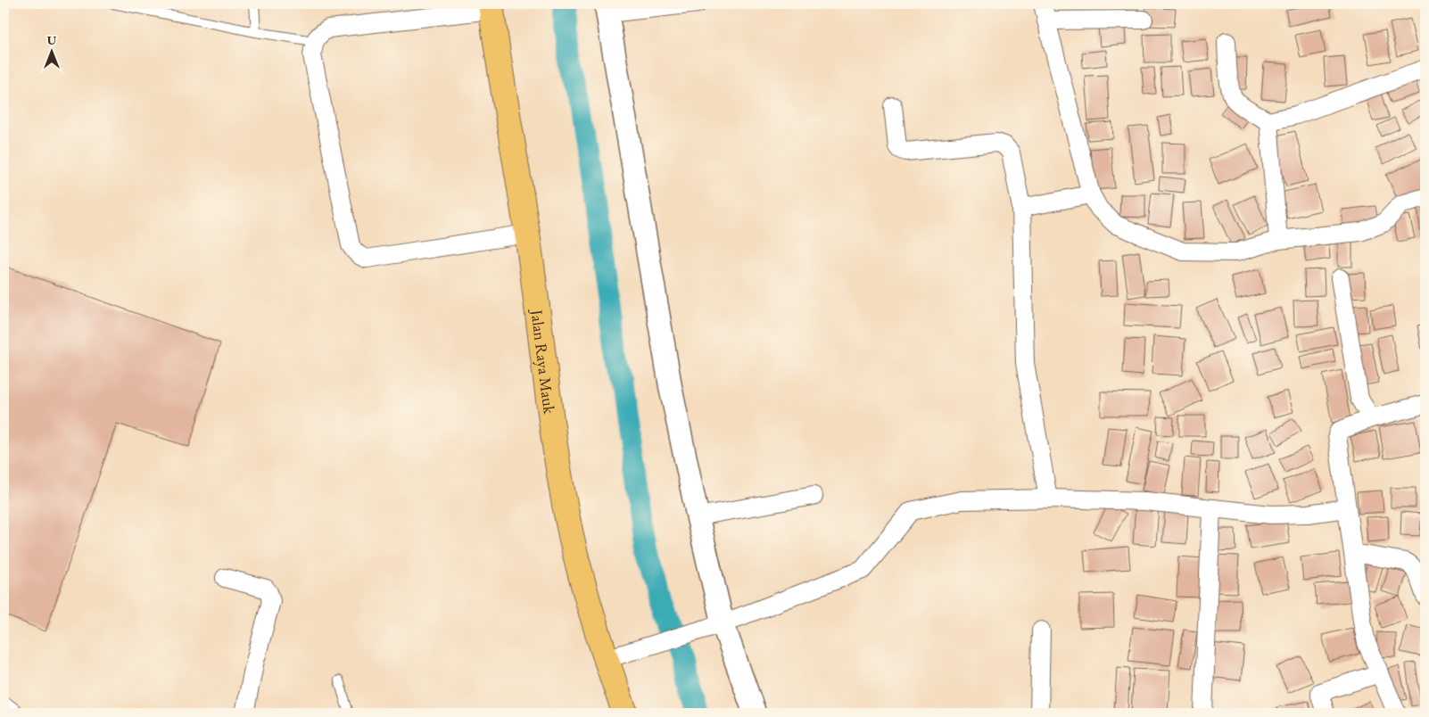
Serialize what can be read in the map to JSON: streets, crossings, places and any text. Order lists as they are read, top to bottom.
{
  "streets": {
    "main road": ["Jalan Raya Mauk"]
  },
  "north": "top"
}
